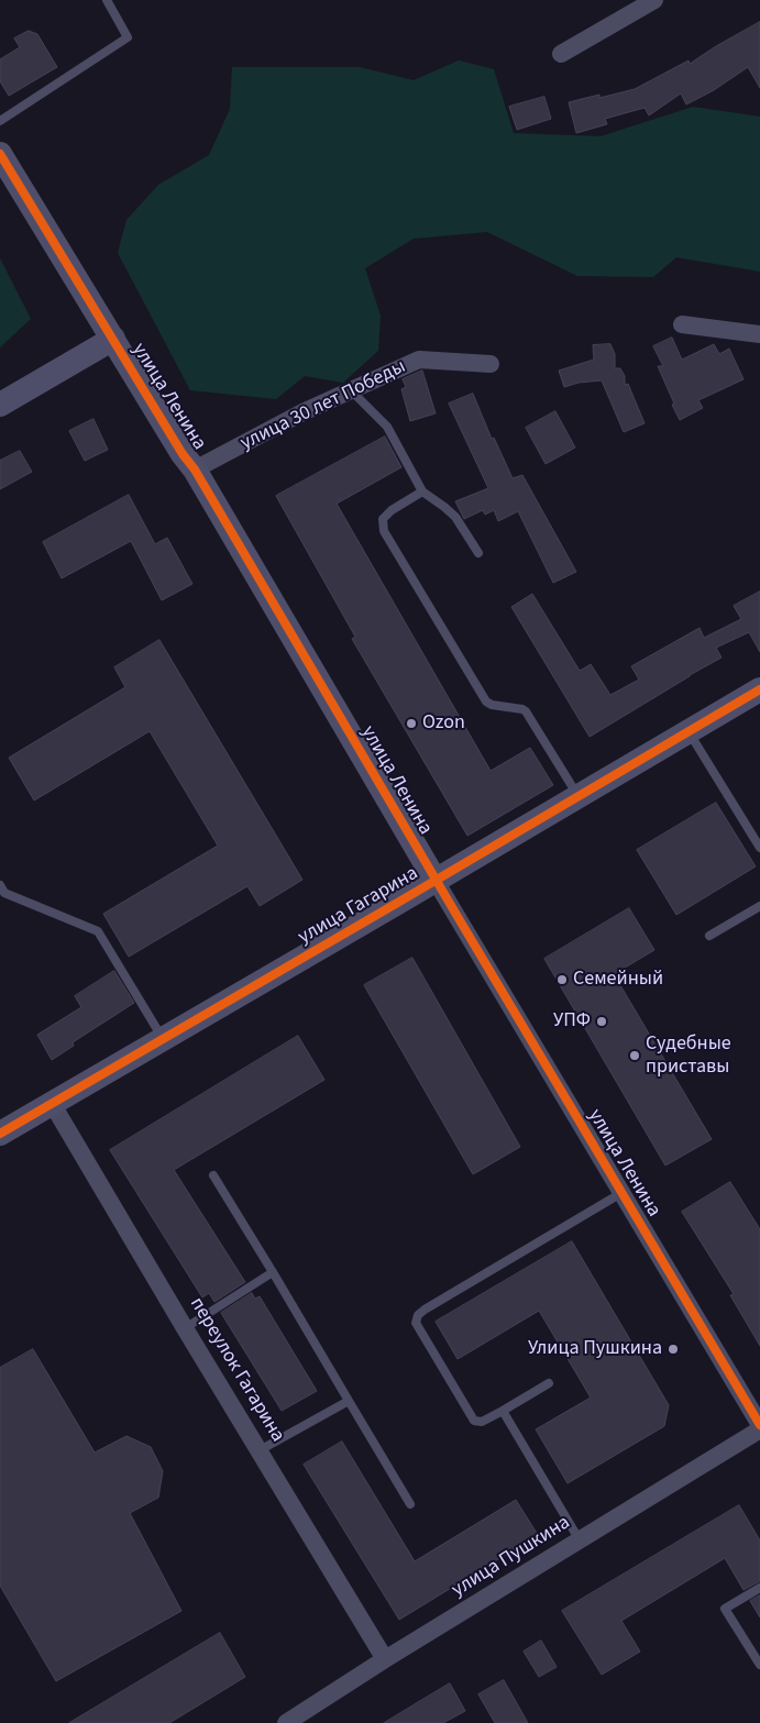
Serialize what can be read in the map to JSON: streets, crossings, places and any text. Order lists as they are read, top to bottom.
{
  "streets": {
    "street": [
      "улица Ленина",
      "улица 30 лет Победы",
      "улица Гагарина",
      "переулок Гагарина",
      "улица Пушкина"
    ]
  },
  "crossings": [
    ["улица Ленина", "улица 30 лет Победы"],
    ["улица Ленина", "улица Гагарина"],
    ["улица Гагарина", "переулок Гагарина"],
    ["переулок Гагарина", "улица Пушкина"]
  ],
  "places": [
    "Ozon",
    "Семейный",
    "УПФ",
    "Судебные приставы",
    "Улица Пушкина"
  ]
}
